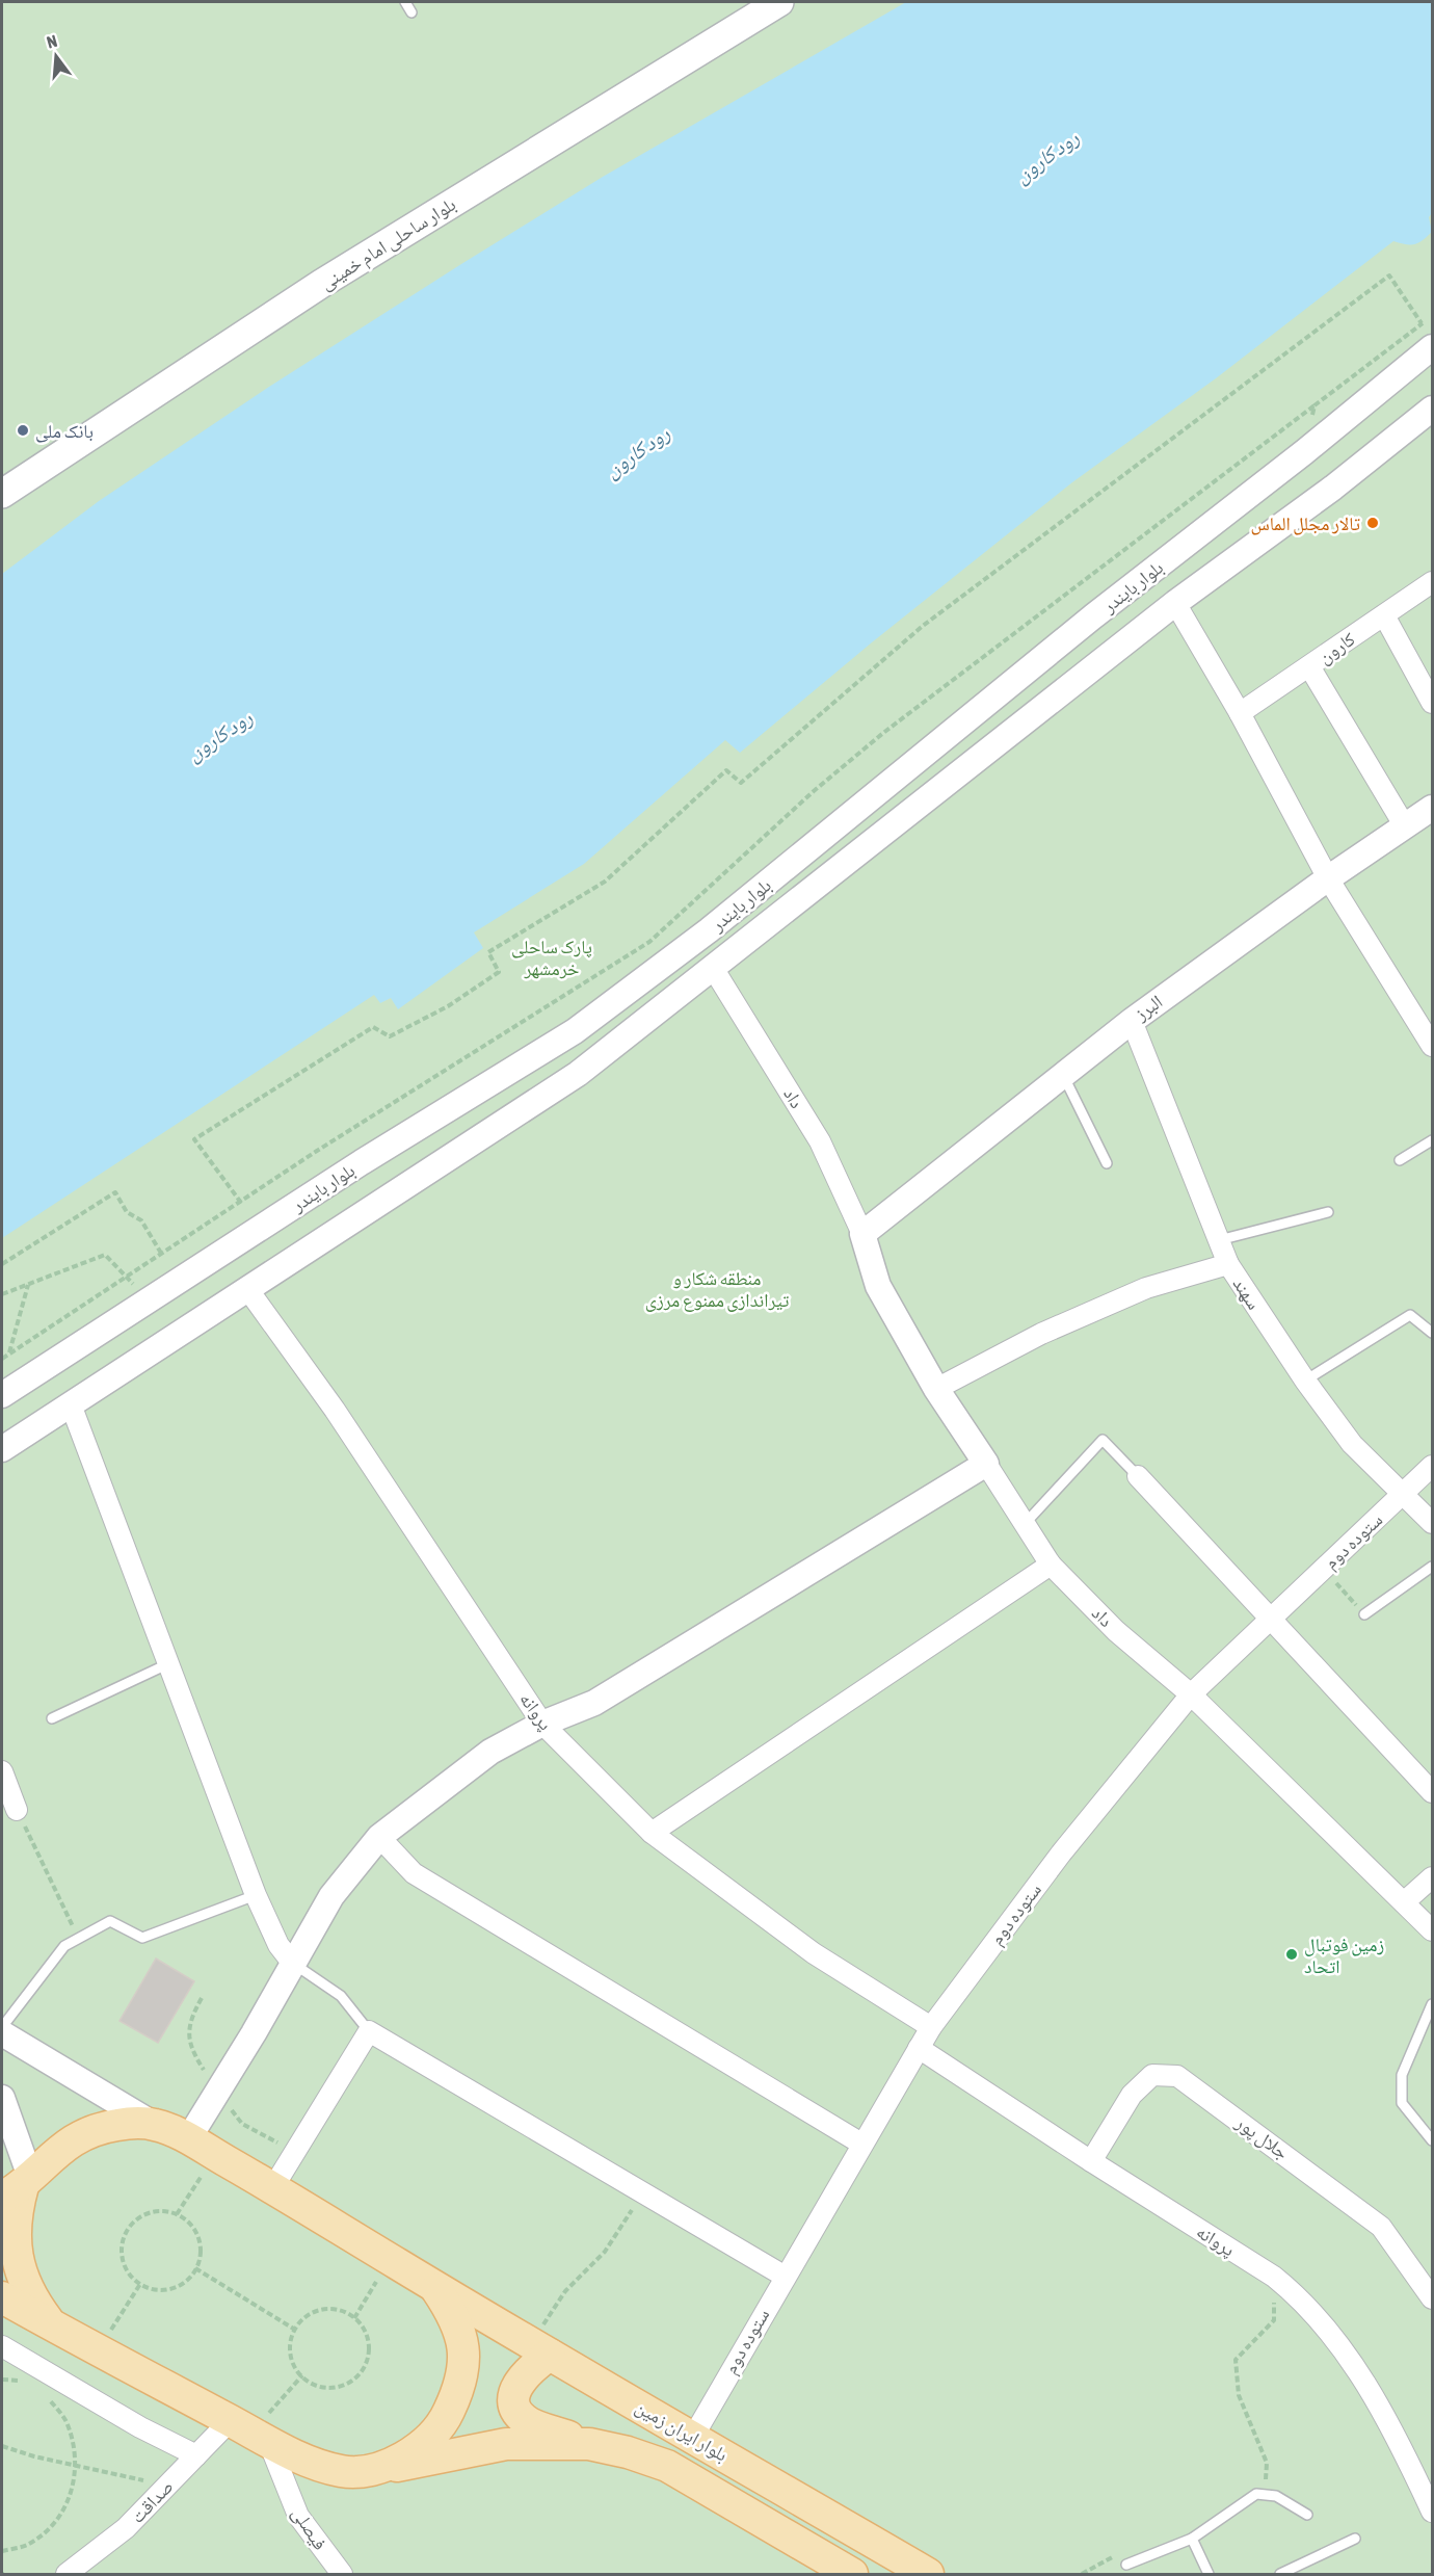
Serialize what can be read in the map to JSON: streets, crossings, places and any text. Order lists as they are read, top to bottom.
{
  "streets": {
    "main road": ["بلوار ساحلی امام خمینی", "بلوار ایران زمین"],
    "street": [
      "بلوار بایندر",
      "کارون",
      "البرز",
      "داد",
      "سهند",
      "ستوده دوم",
      "پروانه",
      "جلال پور",
      "صداقت",
      "فیصلی"
    ]
  },
  "crossings": [
    ["بلوار بایندر", "داد"],
    ["بلوار بایندر", "پروانه"],
    ["البرز", "داد"],
    ["البرز", "سهند"],
    ["داد", "ستوده دوم"],
    ["سهند", "ستوده دوم"],
    ["ستوده دوم", "پروانه"],
    ["ستوده دوم", "بلوار ایران زمین"],
    ["پروانه", "جلال پور"],
    ["بلوار ایران زمین", "صداقت"],
    ["بلوار ایران زمین", "فیصلی"]
  ],
  "water": ["رود کارون"],
  "parks": ["پارک ساحلی خرمشهر", "منطقه شکار و تیراندازی ممنوع مرزی"],
  "places": ["بانک ملی", "تالار مجلل الماس", "زمین فوتبال اتحاد"],
  "north": "top"
}
